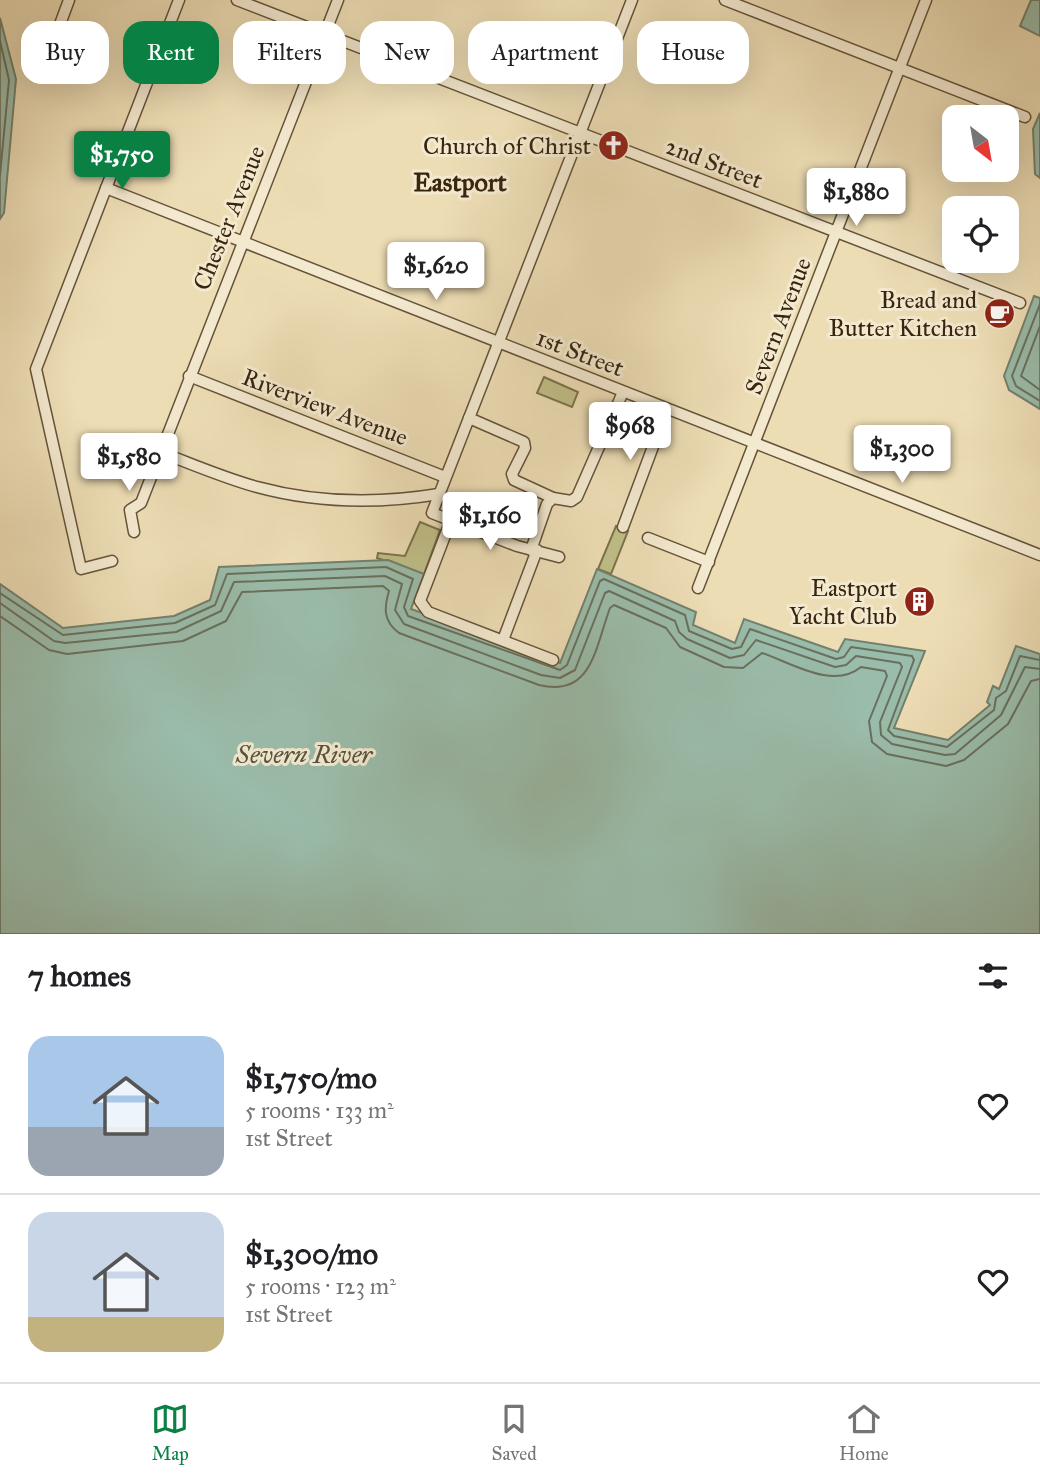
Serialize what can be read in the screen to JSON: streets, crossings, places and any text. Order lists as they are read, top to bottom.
{
  "streets": {
    "street": [
      "2nd Street",
      "Chester Avenue",
      "Severn Avenue",
      "1st Street",
      "Riverview Avenue"
    ]
  },
  "crossings": [
    ["2nd Street", "Severn Avenue"],
    ["Chester Avenue", "1st Street"],
    ["Chester Avenue", "Riverview Avenue"],
    ["Severn Avenue", "1st Street"]
  ],
  "districts": ["Eastport"],
  "water": ["Severn River"],
  "places": {
    "church": ["Church of Christ"],
    "cafe": ["Bread and Butter Kitchen"],
    "building": ["Eastport Yacht Club"]
  },
  "north": "bottom right",
  "page": {
    "chip": [
      "Buy",
      "Rent",
      "Filters",
      "New",
      "Apartment",
      "House"
    ],
    "price": [
      "$1,750",
      "$1,880",
      "$1,620",
      "$968",
      "$1,300",
      "$1,580",
      "$1,160"
    ],
    "heading": "7 homes",
    "list": [
      {
        "name": "$1,750/mo",
        "note": "5 rooms · 133 m² · 1st Street"
      },
      {
        "name": "$1,300/mo",
        "note": "5 rooms · 123 m² · 1st Street"
      }
    ],
    "tabs": ["Map", "Saved", "Home"]
  }
}
